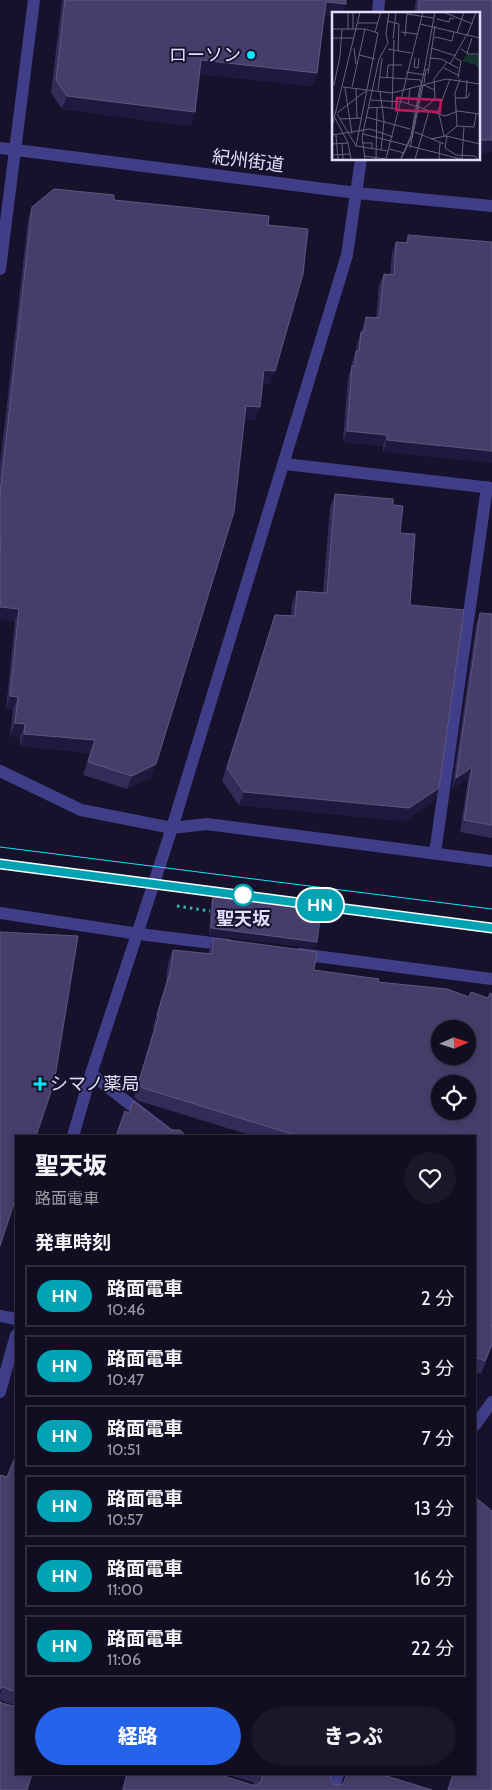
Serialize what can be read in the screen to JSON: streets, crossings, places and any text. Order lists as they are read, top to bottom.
{
  "streets": {
    "street": ["紀州街道"]
  },
  "places": {
    "other": ["ローソン", "聖天坂"],
    "health": ["シマノ薬局"]
  },
  "lines": ["tram line HN"],
  "north": "right",
  "page": {
    "on_map": "HN",
    "heading": [
      ["聖天坂", "路面電車"],
      "発車時刻"
    ],
    "list": [
      {
        "mark": "HN",
        "name": "路面電車",
        "note": "10:46",
        "value": "2 分"
      },
      {
        "mark": "HN",
        "name": "路面電車",
        "note": "10:47",
        "value": "3 分"
      },
      {
        "mark": "HN",
        "name": "路面電車",
        "note": "10:51",
        "value": "7 分"
      },
      {
        "mark": "HN",
        "name": "路面電車",
        "note": "10:57",
        "value": "13 分"
      },
      {
        "mark": "HN",
        "name": "路面電車",
        "note": "11:00",
        "value": "16 分"
      },
      {
        "mark": "HN",
        "name": "路面電車",
        "note": "11:06",
        "value": "22 分"
      }
    ],
    "buttons": ["経路", "きっぷ"]
  }
}
